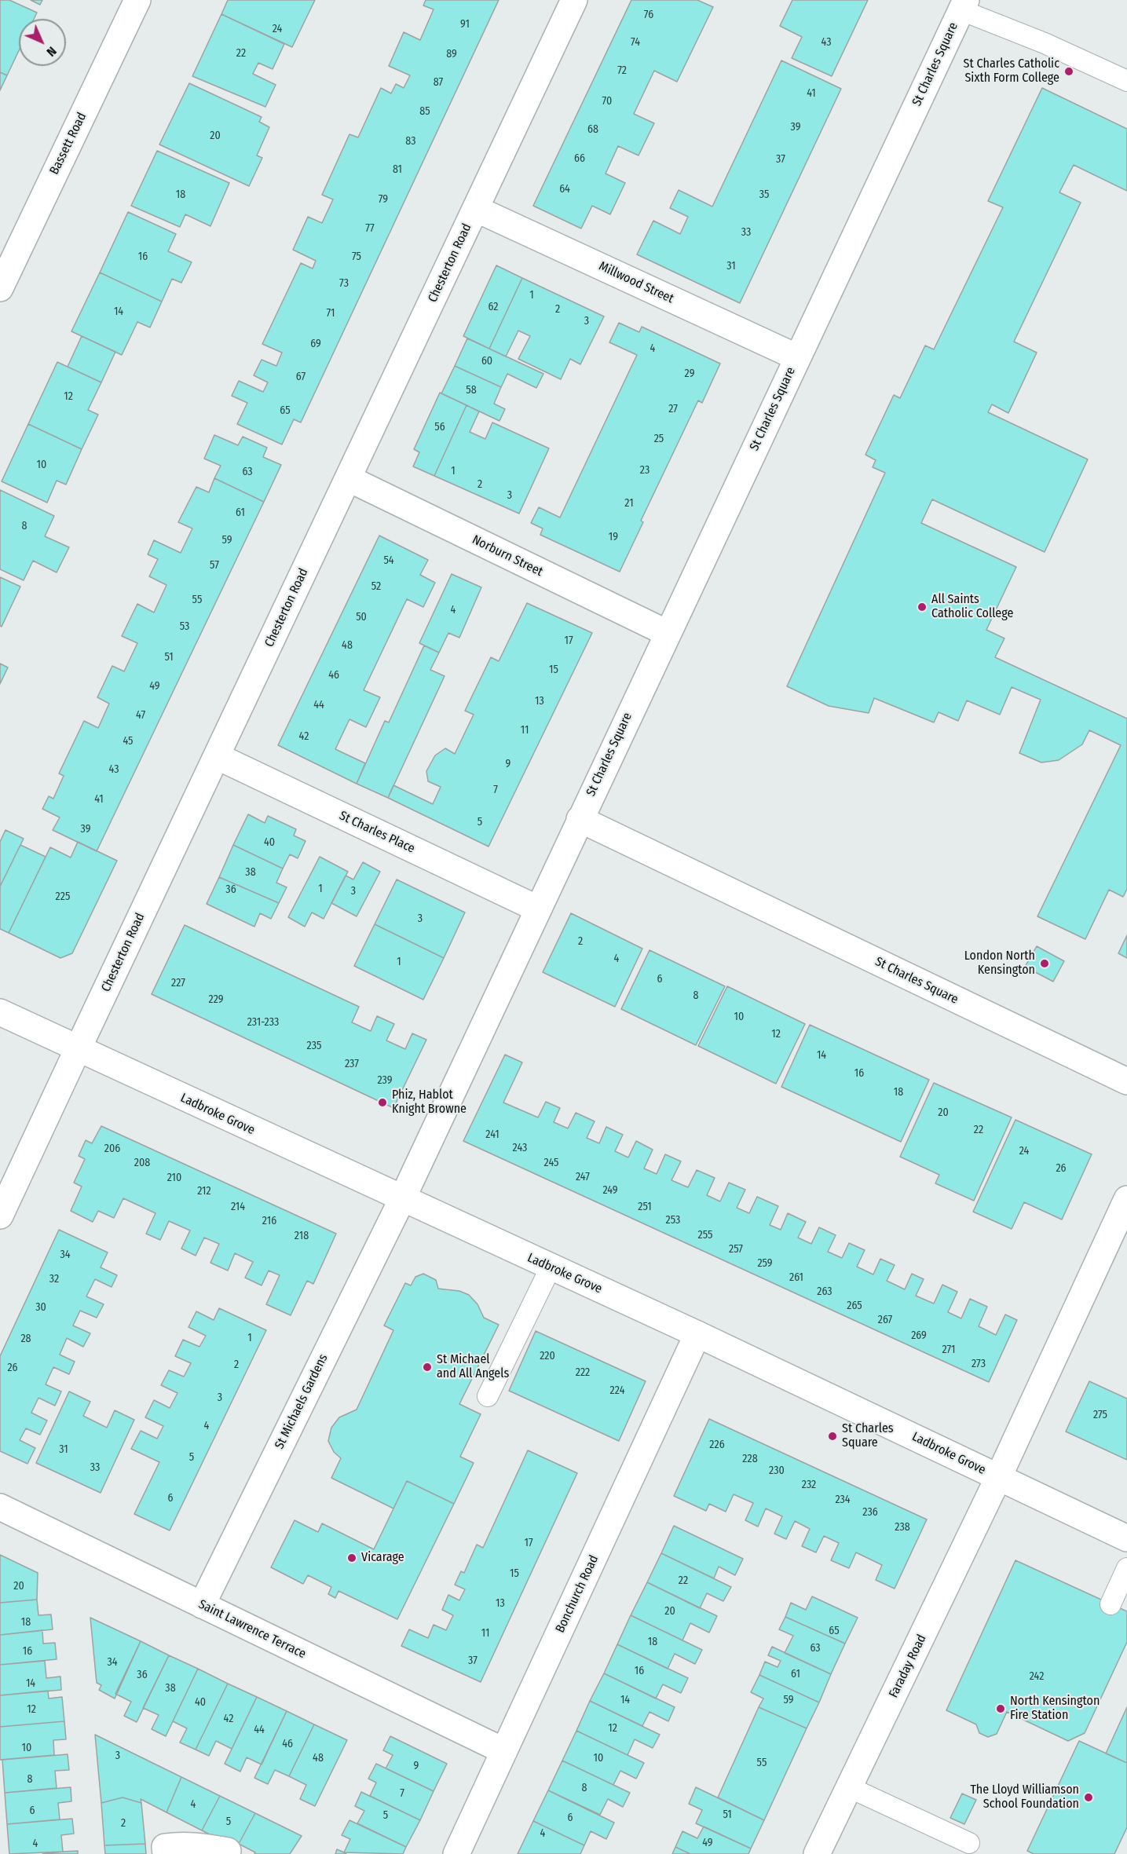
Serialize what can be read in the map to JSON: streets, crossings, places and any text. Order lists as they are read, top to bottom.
{
  "streets": {
    "street": [
      "St Charles Square",
      "Bassett Road",
      "Chesterton Road",
      "Millwood Street",
      "Norburn Street",
      "St Charles Place",
      "Ladbroke Grove",
      "St Michaels Gardens",
      "Bonchurch Road",
      "Saint Lawrence Terrace",
      "Faraday Road"
    ]
  },
  "crossings": [
    ["St Charles Square", "Millwood Street"],
    ["St Charles Square", "Norburn Street"],
    ["St Charles Square", "St Charles Place"],
    ["St Charles Square", "Ladbroke Grove"],
    ["St Charles Square", "St Michaels Gardens"],
    ["Chesterton Road", "Millwood Street"],
    ["Chesterton Road", "Norburn Street"],
    ["Chesterton Road", "St Charles Place"],
    ["Chesterton Road", "Ladbroke Grove"],
    ["Ladbroke Grove", "St Michaels Gardens"],
    ["Ladbroke Grove", "Bonchurch Road"],
    ["Ladbroke Grove", "Faraday Road"],
    ["St Michaels Gardens", "Saint Lawrence Terrace"],
    ["Bonchurch Road", "Saint Lawrence Terrace"]
  ],
  "places": [
    "St Charles Catholic Sixth Form College",
    "All Saints Catholic College",
    "London North Kensington",
    "Phiz, Hablot Knight Browne",
    "St Michael and All Angels",
    "St Charles Square",
    "Vicarage",
    "North Kensington Fire Station",
    "The Lloyd Williamson School Foundation"
  ],
  "house_numbers": [
    "76",
    "91",
    "24",
    "74",
    "43",
    "22",
    "89",
    "72",
    "87",
    "41",
    "70",
    "85",
    "39",
    "68",
    "20",
    "83",
    "66",
    "37",
    "81",
    "64",
    "18",
    "35",
    "79",
    "77",
    "33",
    "16",
    "75",
    "31",
    "73",
    "1",
    "62",
    "2",
    "14",
    "71",
    "3",
    "69",
    "4",
    "60",
    "29",
    "67",
    "58",
    "12",
    "27",
    "65",
    "56",
    "25",
    "10",
    "23",
    "1",
    "63",
    "2",
    "3",
    "21",
    "61",
    "8",
    "19",
    "59",
    "54",
    "57",
    "52",
    "55",
    "4",
    "50",
    "53",
    "17",
    "48",
    "51",
    "15",
    "46",
    "49",
    "13",
    "44",
    "47",
    "11",
    "42",
    "45",
    "9",
    "43",
    "7",
    "41",
    "5",
    "39",
    "40",
    "38",
    "1",
    "36",
    "3",
    "225",
    "3",
    "2",
    "4",
    "1",
    "6",
    "227",
    "8",
    "229",
    "10",
    "231-233",
    "12",
    "235",
    "14",
    "237",
    "16",
    "239",
    "18",
    "20",
    "22",
    "241",
    "243",
    "206",
    "24",
    "208",
    "245",
    "26",
    "247",
    "210",
    "249",
    "212",
    "214",
    "251",
    "253",
    "216",
    "255",
    "218",
    "257",
    "34",
    "259",
    "261",
    "32",
    "263",
    "265",
    "30",
    "267",
    "269",
    "1",
    "28",
    "271",
    "220",
    "273",
    "2",
    "26",
    "222",
    "224",
    "3",
    "275",
    "4",
    "226",
    "31",
    "5",
    "228",
    "33",
    "230",
    "232",
    "6",
    "234",
    "236",
    "238",
    "17",
    "15",
    "22",
    "20",
    "13",
    "20",
    "18",
    "65",
    "11",
    "18",
    "63",
    "16",
    "37",
    "34",
    "16",
    "61",
    "36",
    "242",
    "14",
    "38",
    "14",
    "59",
    "40",
    "12",
    "42",
    "12",
    "44",
    "46",
    "10",
    "3",
    "48",
    "10",
    "55",
    "9",
    "8",
    "8",
    "7",
    "4",
    "6",
    "51",
    "5",
    "6",
    "5",
    "2",
    "4",
    "49",
    "4"
  ],
  "north": "bottom right"
}
